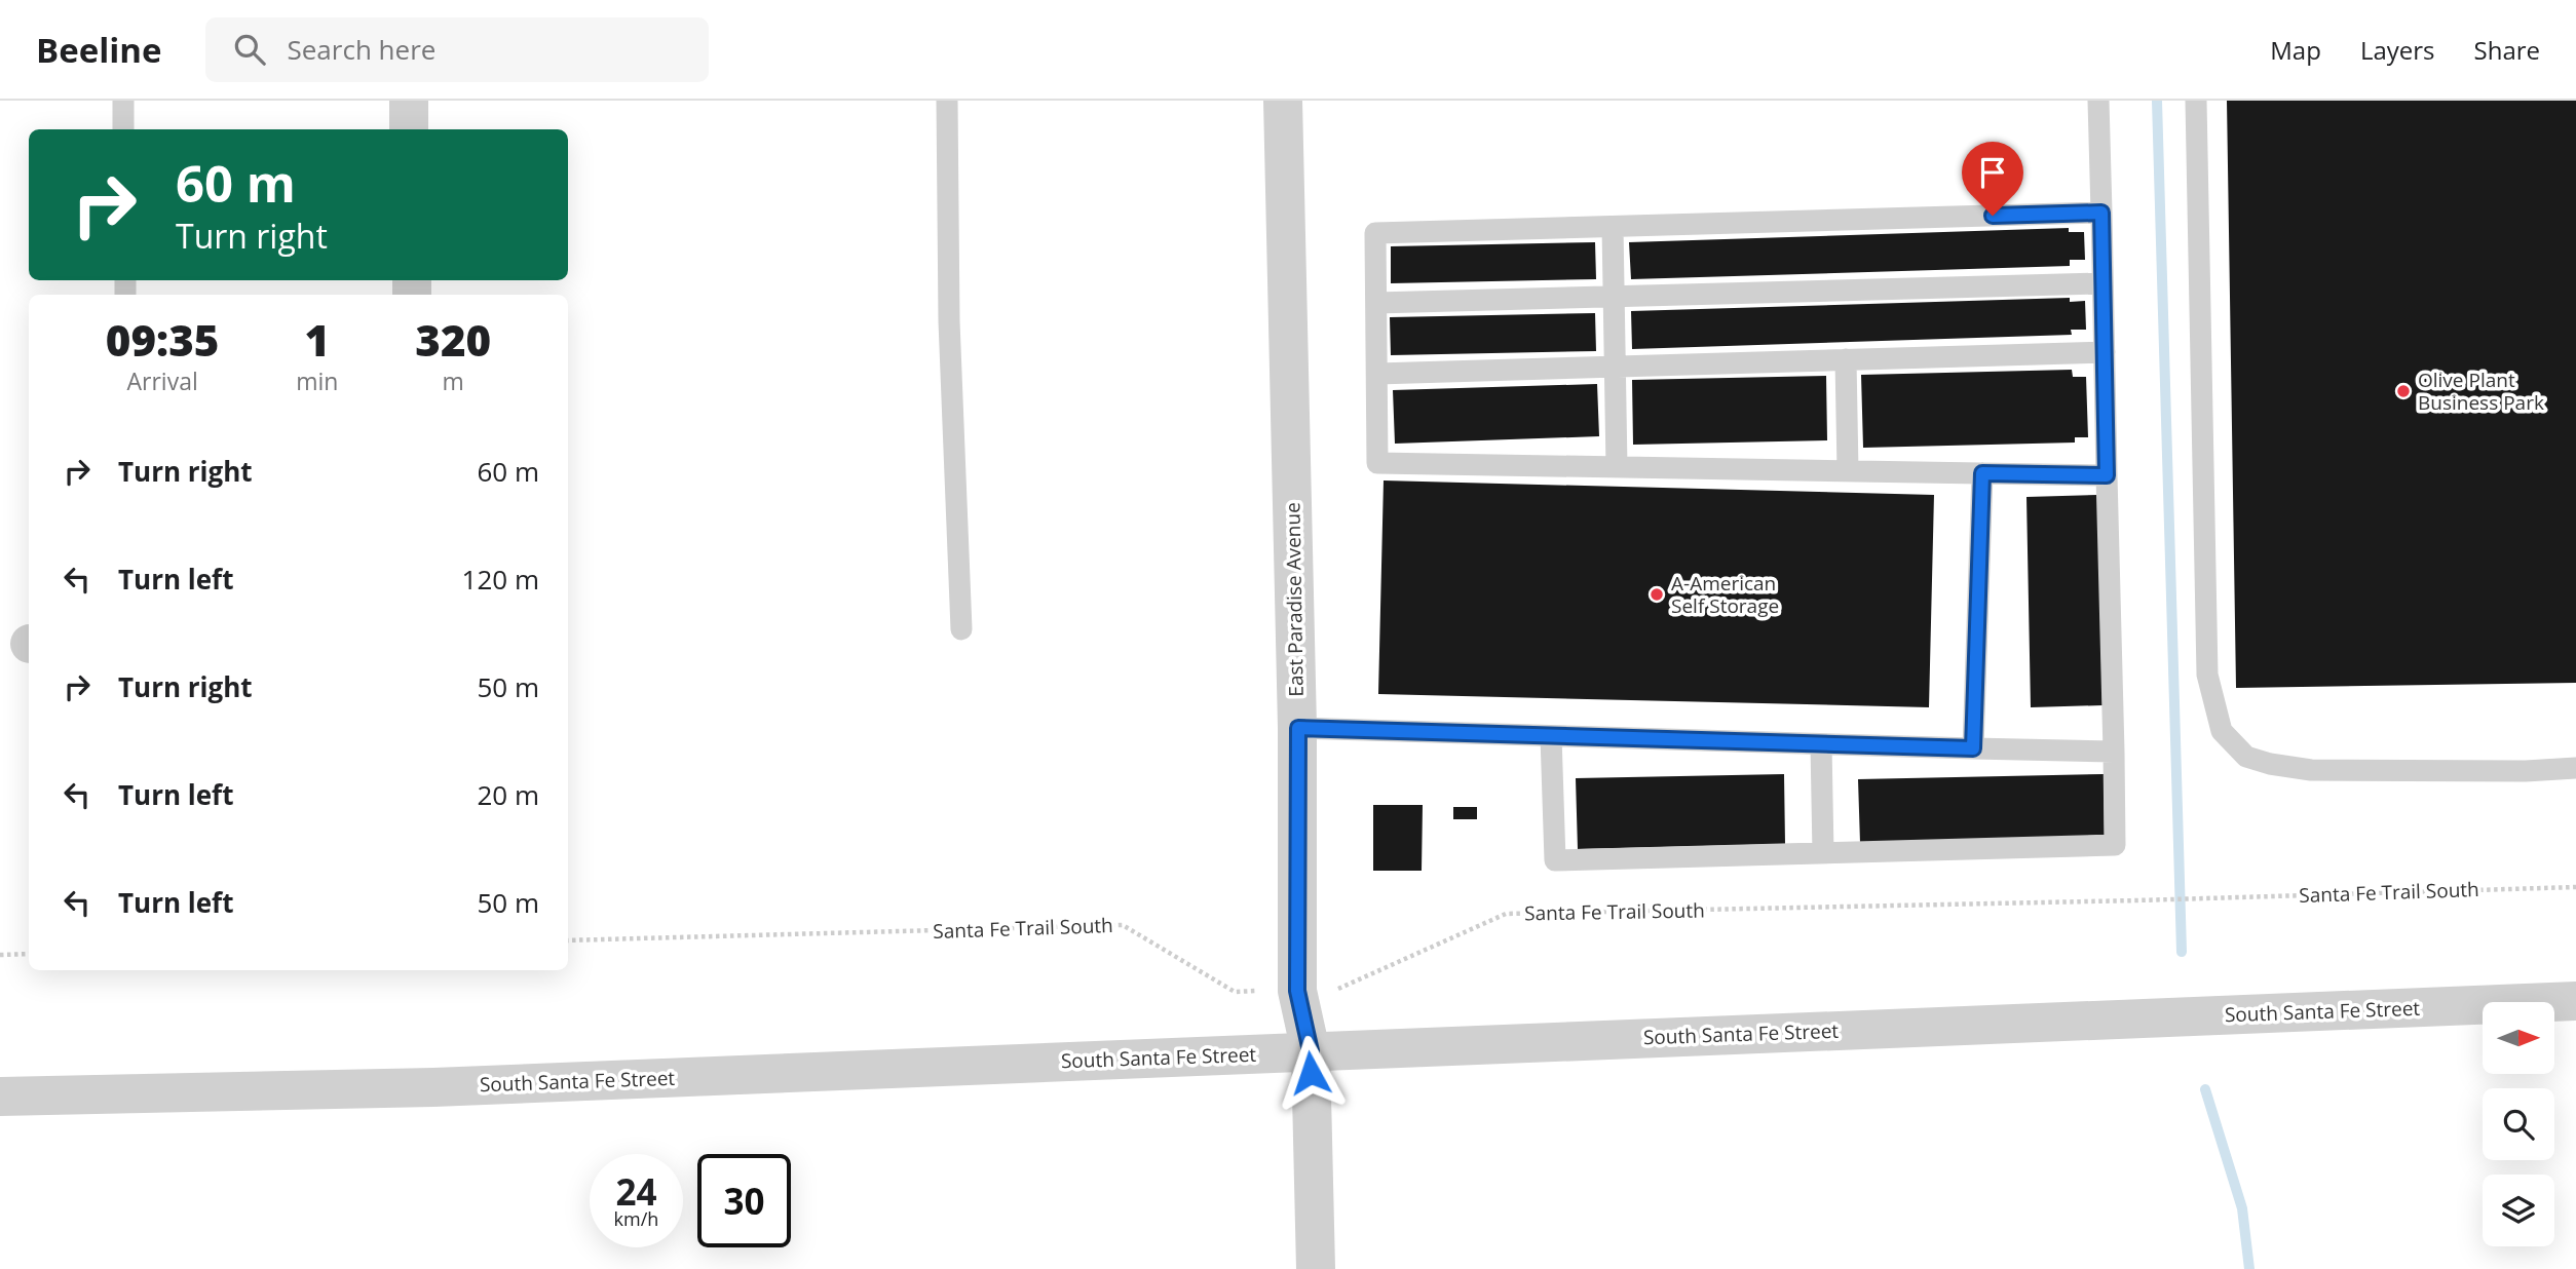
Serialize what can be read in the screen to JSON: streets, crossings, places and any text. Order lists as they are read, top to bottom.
{
  "streets": {
    "street": ["East Paradise Avenue", "South Santa Fe Street"],
    "path": ["Santa Fe Trail South"]
  },
  "crossings": [
    ["East Paradise Avenue", "Santa Fe Trail South"],
    ["East Paradise Avenue", "South Santa Fe Street"]
  ],
  "places": ["Olive Plant Business Park", "A-American Self Storage"],
  "north": "right",
  "page": {
    "header": "Beeline",
    "search": "Search here",
    "nav": ["Map", "Layers", "Share"],
    "turn": ["60 m", "Turn right"],
    "eta": [
      "09:35",
      "Arrival",
      "1",
      "min",
      "320",
      "m"
    ],
    "list": [
      {
        "name": "Turn right",
        "value": "60 m"
      },
      {
        "name": "Turn left",
        "value": "120 m"
      },
      {
        "name": "Turn right",
        "value": "50 m"
      },
      {
        "name": "Turn left",
        "value": "20 m"
      },
      {
        "name": "Turn left",
        "value": "50 m"
      }
    ],
    "speed": "24 km/h",
    "limit": "30"
  }
}
